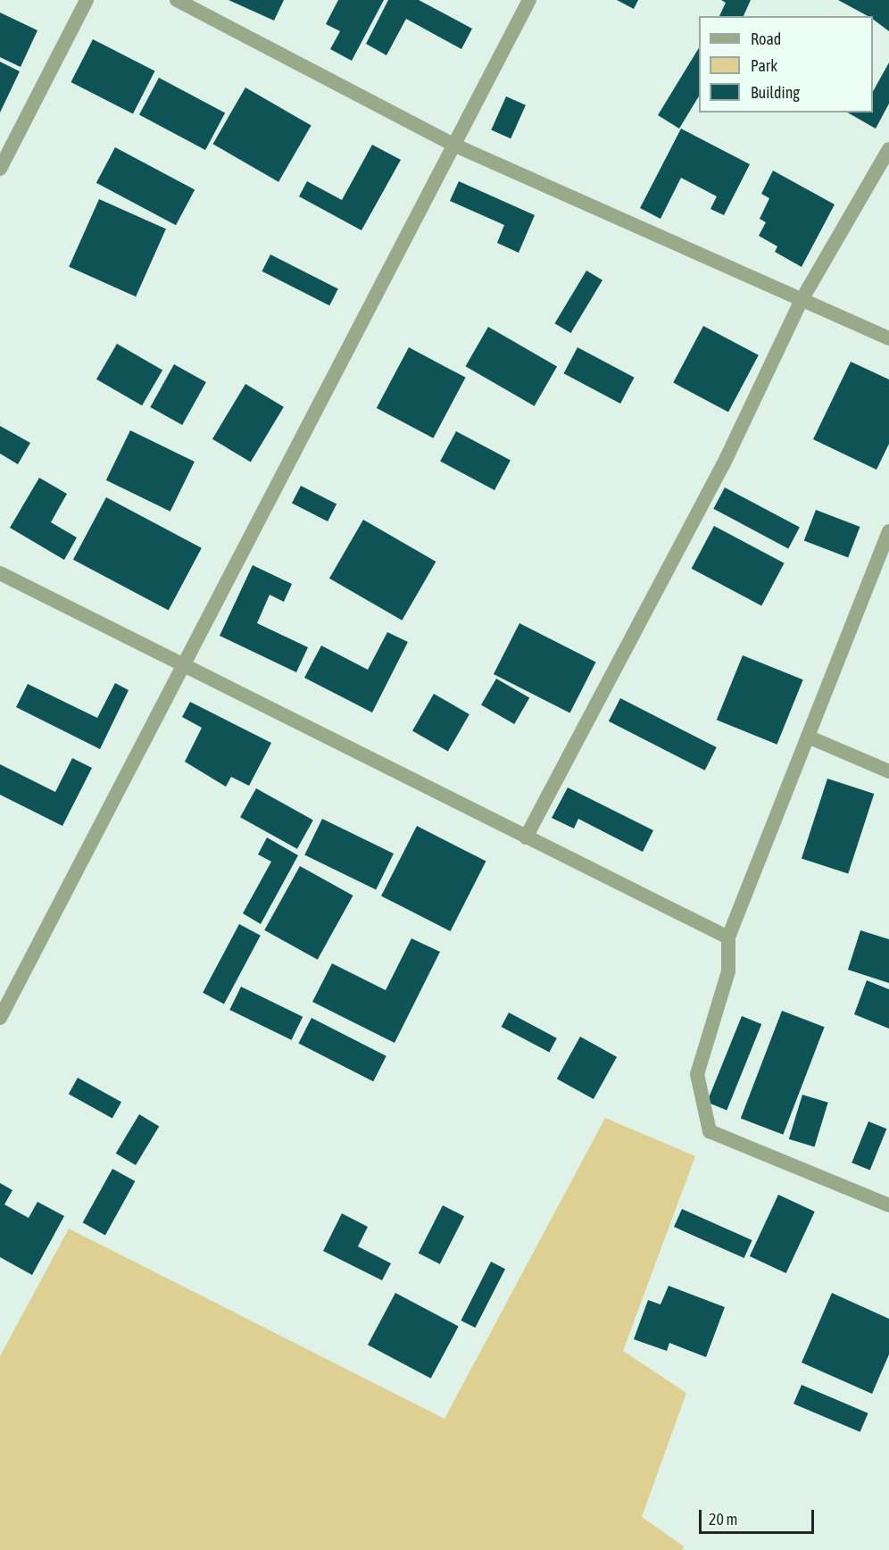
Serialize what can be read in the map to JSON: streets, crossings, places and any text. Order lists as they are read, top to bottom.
{
  "legend": ["Road", "Park", "Building"],
  "scale_bar": "20 m"
}
